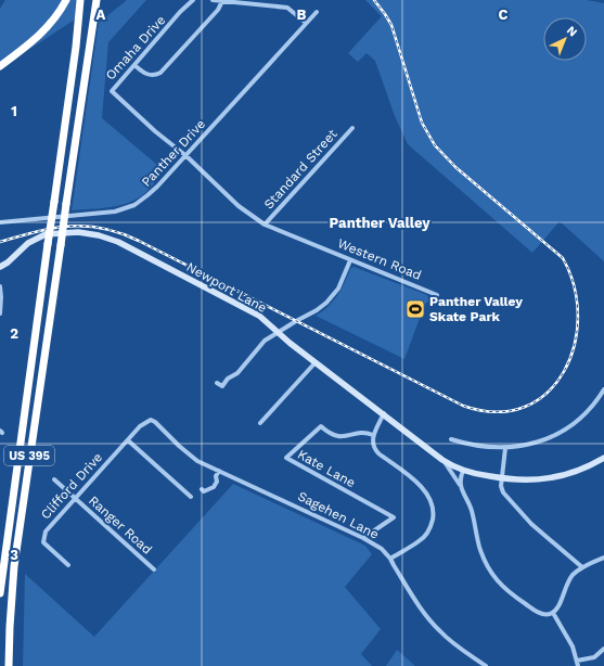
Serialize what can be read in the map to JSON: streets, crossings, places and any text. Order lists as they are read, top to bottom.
{
  "streets": {
    "highway": ["US 395"],
    "street": [
      "Omaha Drive",
      "Panther Drive",
      "Standard Street",
      "Western Road",
      "Newport Lane",
      "Kate Lane",
      "Clifford Drive",
      "Sagehen Lane",
      "Ranger Road"
    ]
  },
  "crossings": [
    ["Omaha Drive", "Western Road"],
    ["Panther Drive", "Western Road"],
    ["Standard Street", "Western Road"],
    ["Kate Lane", "Sagehen Lane"],
    ["Clifford Drive", "Sagehen Lane"],
    ["Clifford Drive", "Ranger Road"]
  ],
  "districts": ["Panther Valley"],
  "places": {
    "sports": ["Panther Valley Skate Park"]
  },
  "north": "top right",
  "grid": {
    "columns": ["A", "B", "C"],
    "rows": ["1", "2", "3"]
  }
}
